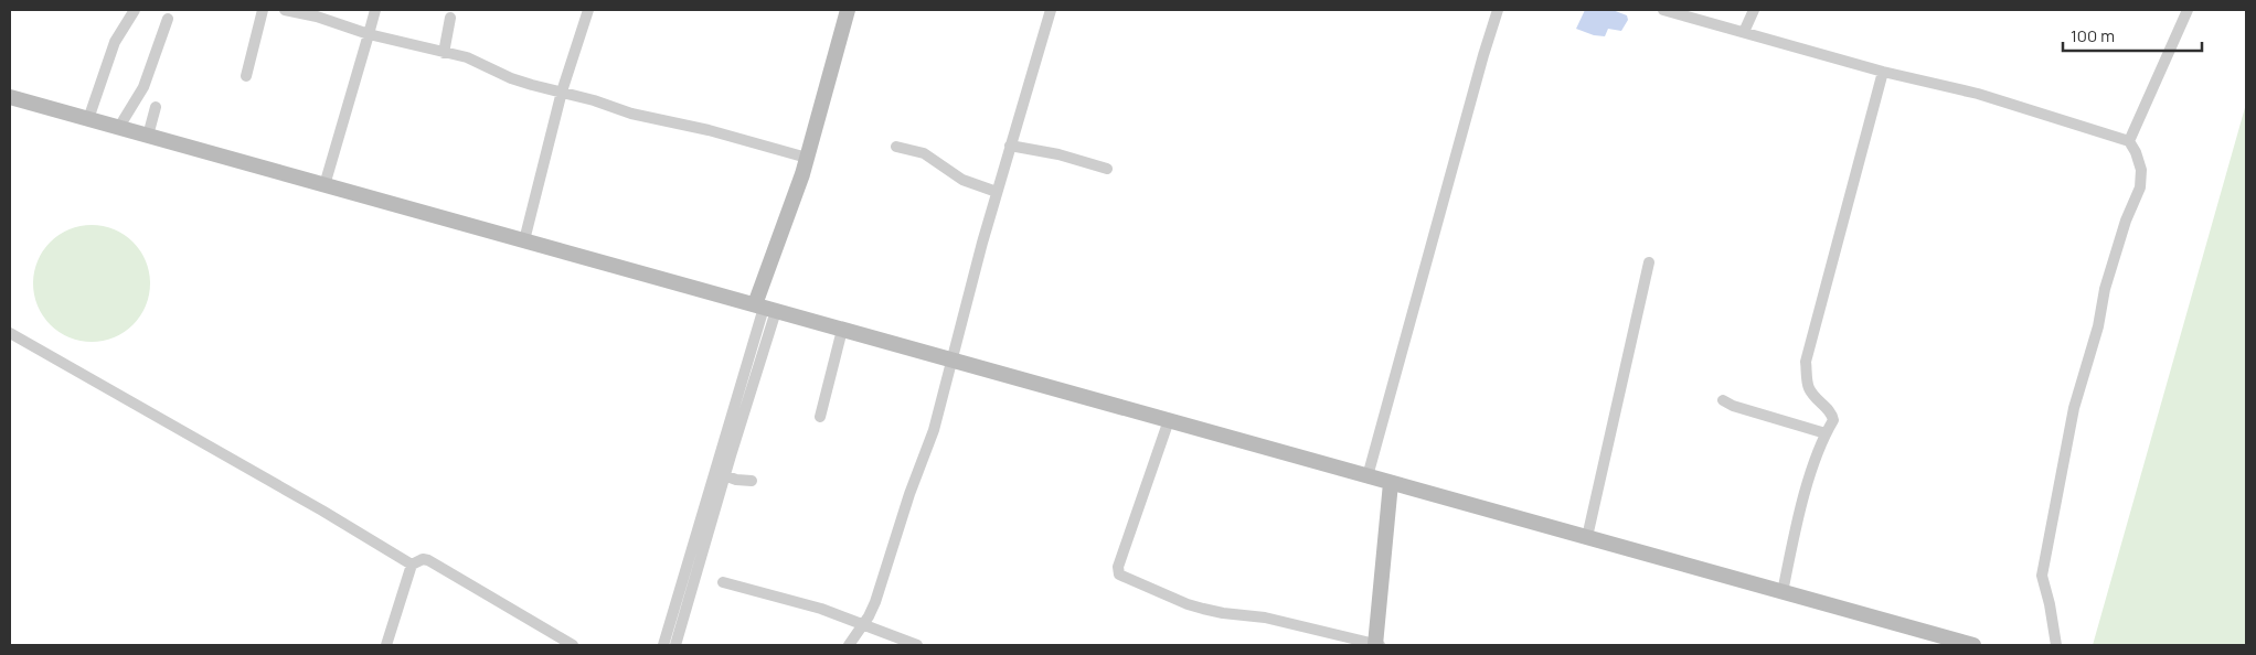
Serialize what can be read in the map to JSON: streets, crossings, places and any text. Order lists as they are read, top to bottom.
{
  "scale_bar": "100 m"
}
